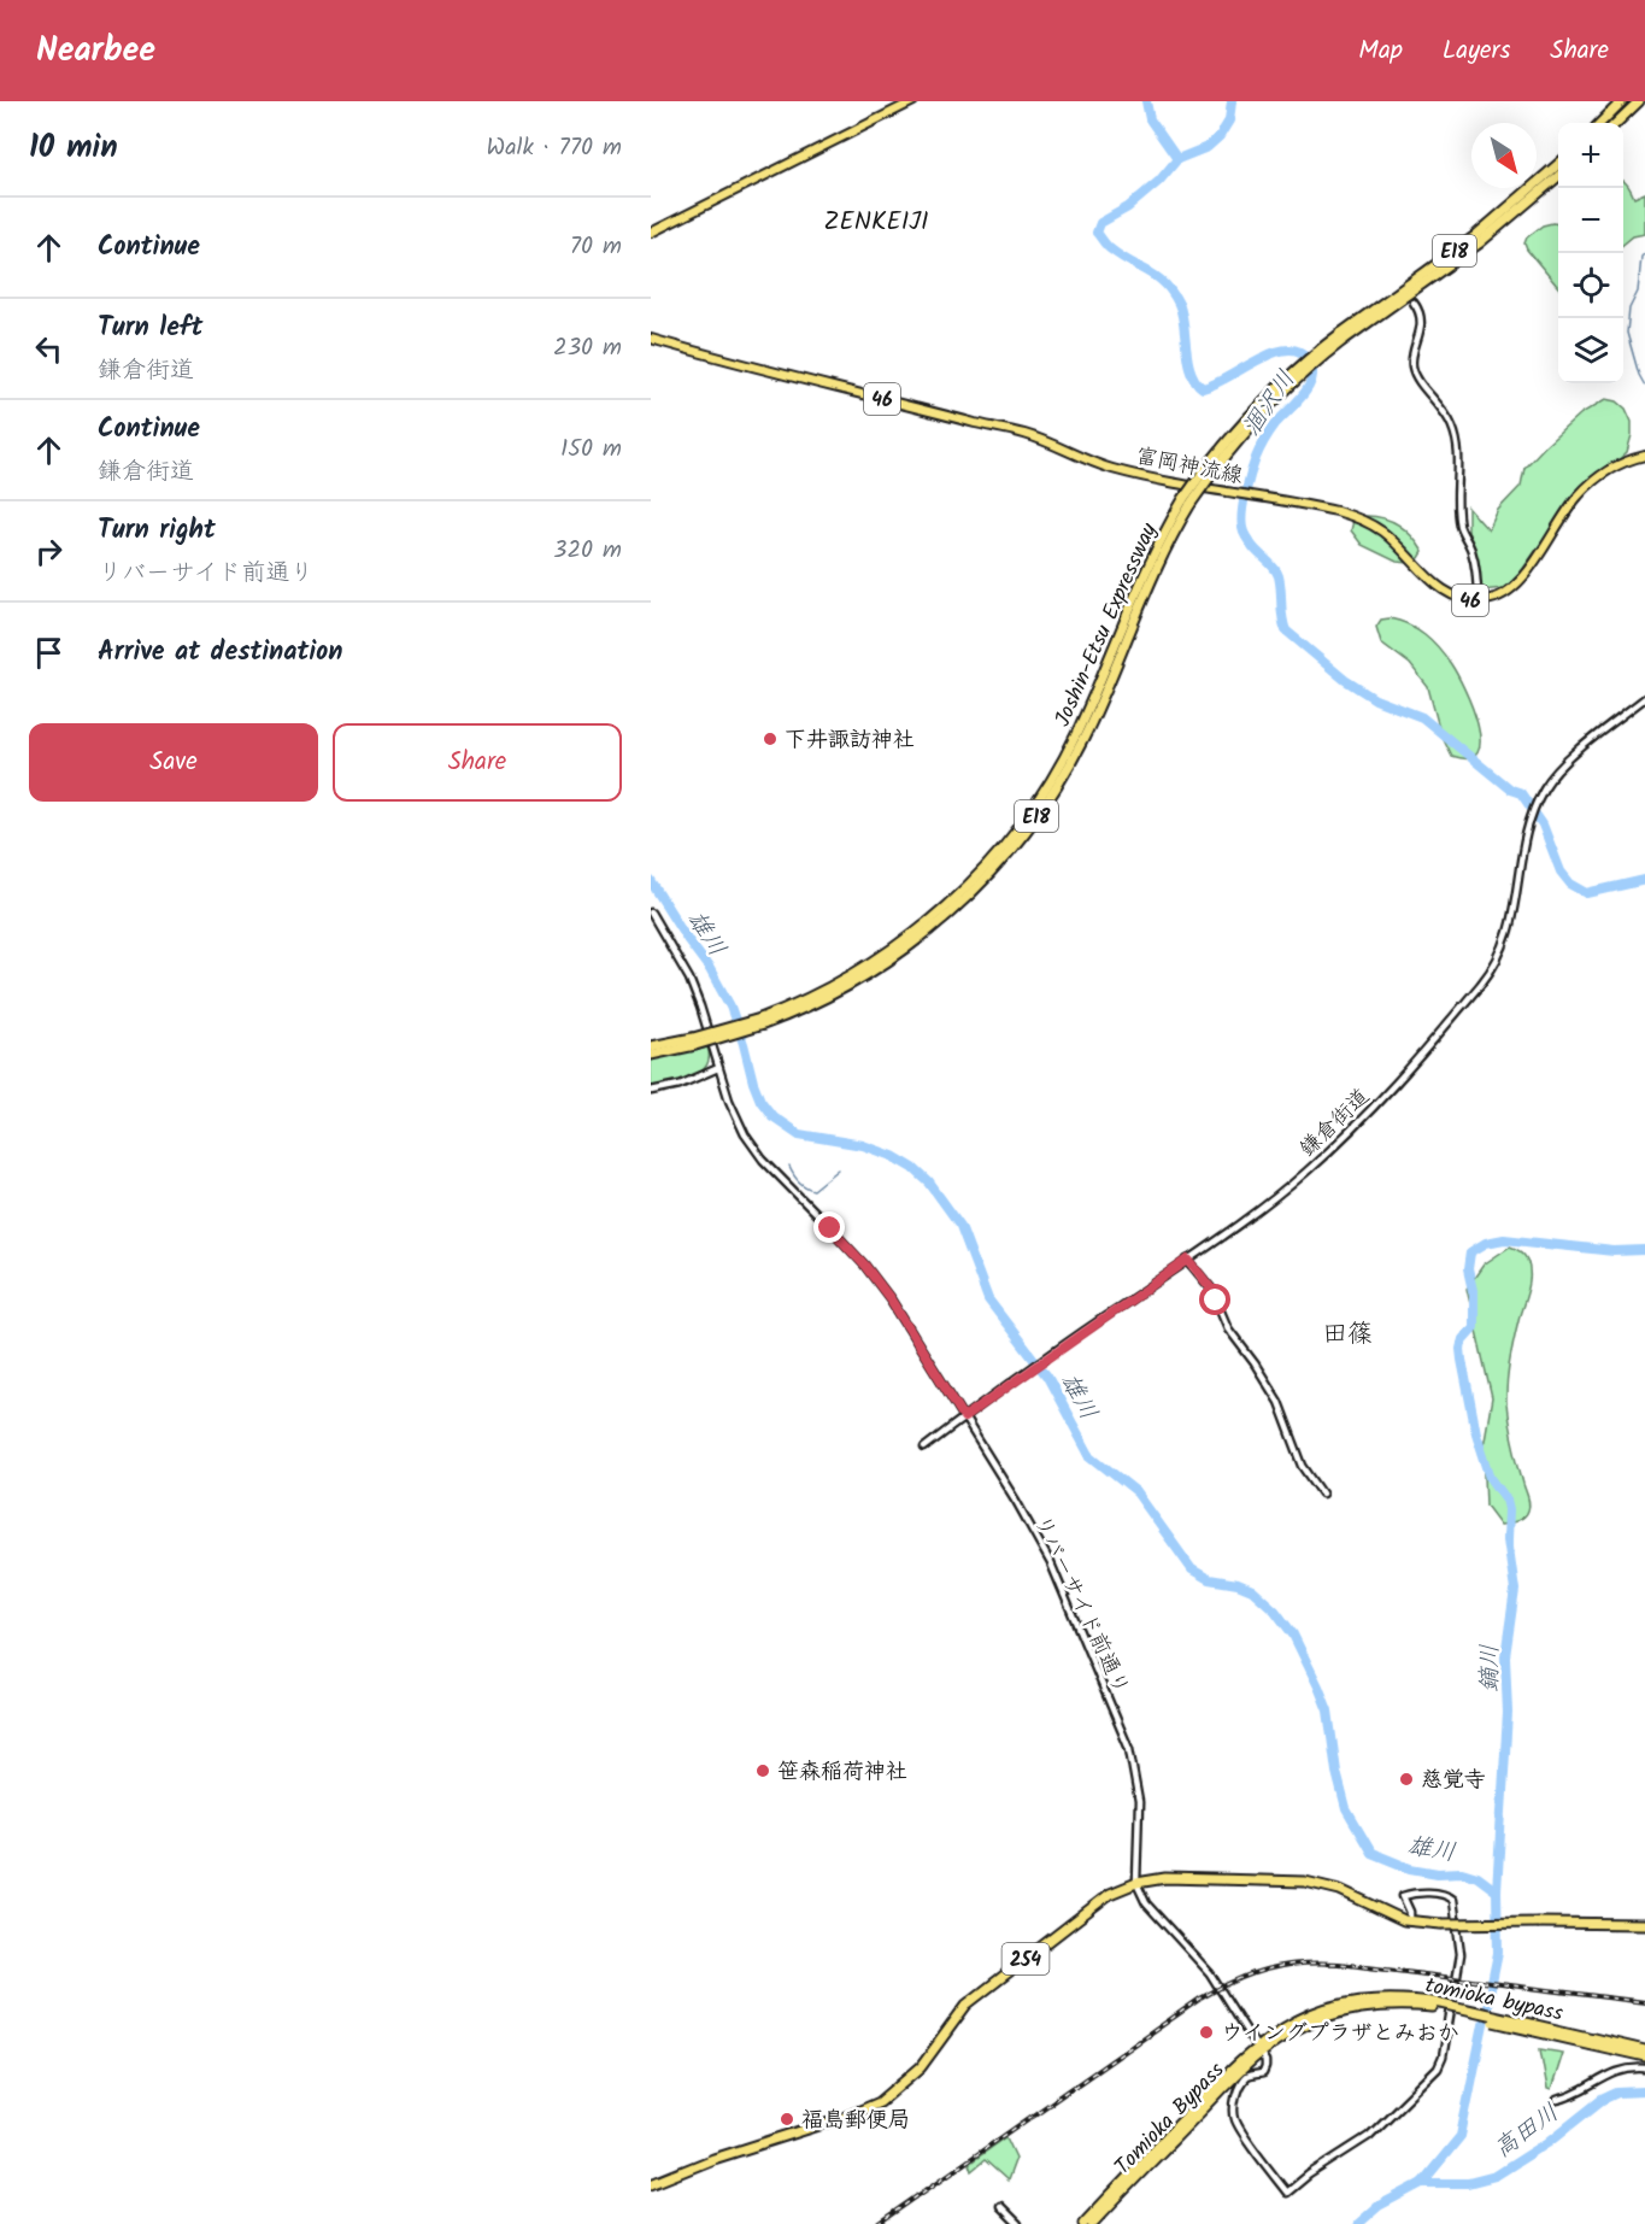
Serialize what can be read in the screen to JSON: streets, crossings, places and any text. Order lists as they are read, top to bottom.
{
  "streets": {
    "highway": [
      "E18",
      "Joshin-Etsu Expressway",
      "254",
      "tomioka bypass",
      "Tomioka Bypass"
    ],
    "main road": ["46", "富岡神流線"],
    "street": ["鎌倉街道", "リバーサイド前通り"]
  },
  "crossings": [
    ["46", "富岡神流線"],
    ["鎌倉街道", "リバーサイド前通り"],
    ["リバーサイド前通り", "254"],
    ["tomioka bypass", "Tomioka Bypass"]
  ],
  "districts": ["ZENKEIJI", "田篠"],
  "water": [
    "涸沢川",
    "雄川",
    "鏑川",
    "高田川"
  ],
  "places": [
    "下井諏訪神社",
    "笹森稲荷神社",
    "慈覚寺",
    "ウイングプラザとみおか",
    "福島郵便局"
  ],
  "north": "bottom right",
  "page": {
    "header": "Nearbee",
    "nav": ["Map", "Layers", "Share"],
    "heading": ["10 min", "Walk · 770 m"],
    "map_buttons": ["+", "−"],
    "list": [
      ["Continue", "70 m"],
      ["Turn left", "鎌倉街道", "230 m"],
      ["Continue", "鎌倉街道", "150 m"],
      ["Turn right", "リバーサイド前通り", "320 m"],
      "Arrive at destination"
    ],
    "buttons": ["Save", "Share"]
  }
}
